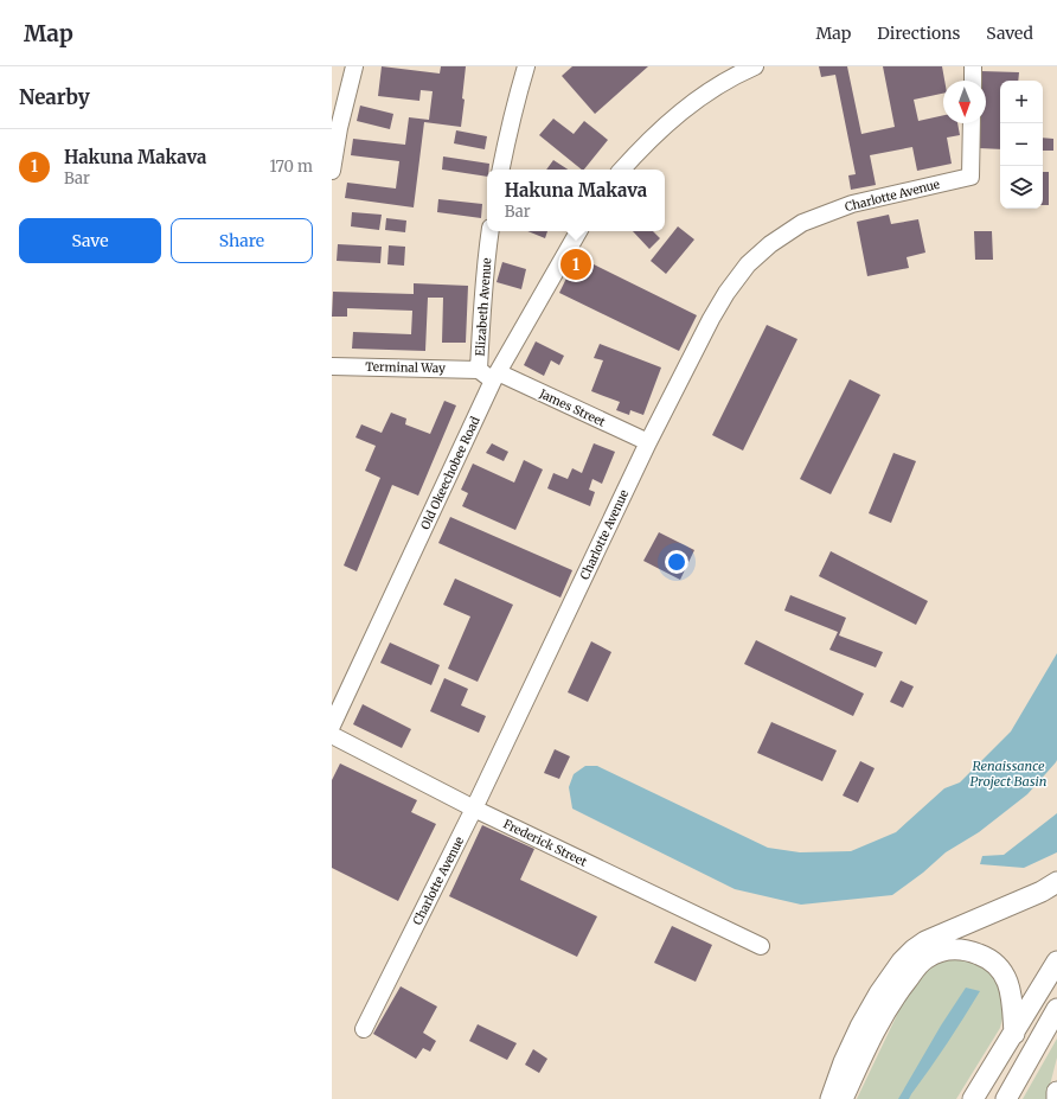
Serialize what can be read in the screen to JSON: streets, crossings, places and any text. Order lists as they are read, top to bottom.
{
  "streets": {
    "street": [
      "Charlotte Avenue",
      "Elizabeth Avenue",
      "Terminal Way",
      "James Street",
      "Old Okeechobee Road",
      "Frederick Street"
    ]
  },
  "crossings": [
    ["Charlotte Avenue", "James Street"],
    ["Charlotte Avenue", "Frederick Street"],
    ["Elizabeth Avenue", "Terminal Way"],
    ["Elizabeth Avenue", "James Street"],
    ["Elizabeth Avenue", "Old Okeechobee Road"],
    ["James Street", "Old Okeechobee Road"]
  ],
  "water": ["Renaissance Project Basin"],
  "north": "bottom",
  "page": {
    "header": "Map",
    "nav": ["Map", "Directions", "Saved"],
    "heading": "Nearby",
    "map_buttons": ["+", "−"],
    "list": [
      {
        "mark": "1",
        "name": "Hakuna Makava",
        "note": "Bar",
        "value": "170 m"
      }
    ],
    "popup": ["Hakuna Makava", "Bar"],
    "buttons": ["Save", "Share"],
    "pins": "1"
  }
}
